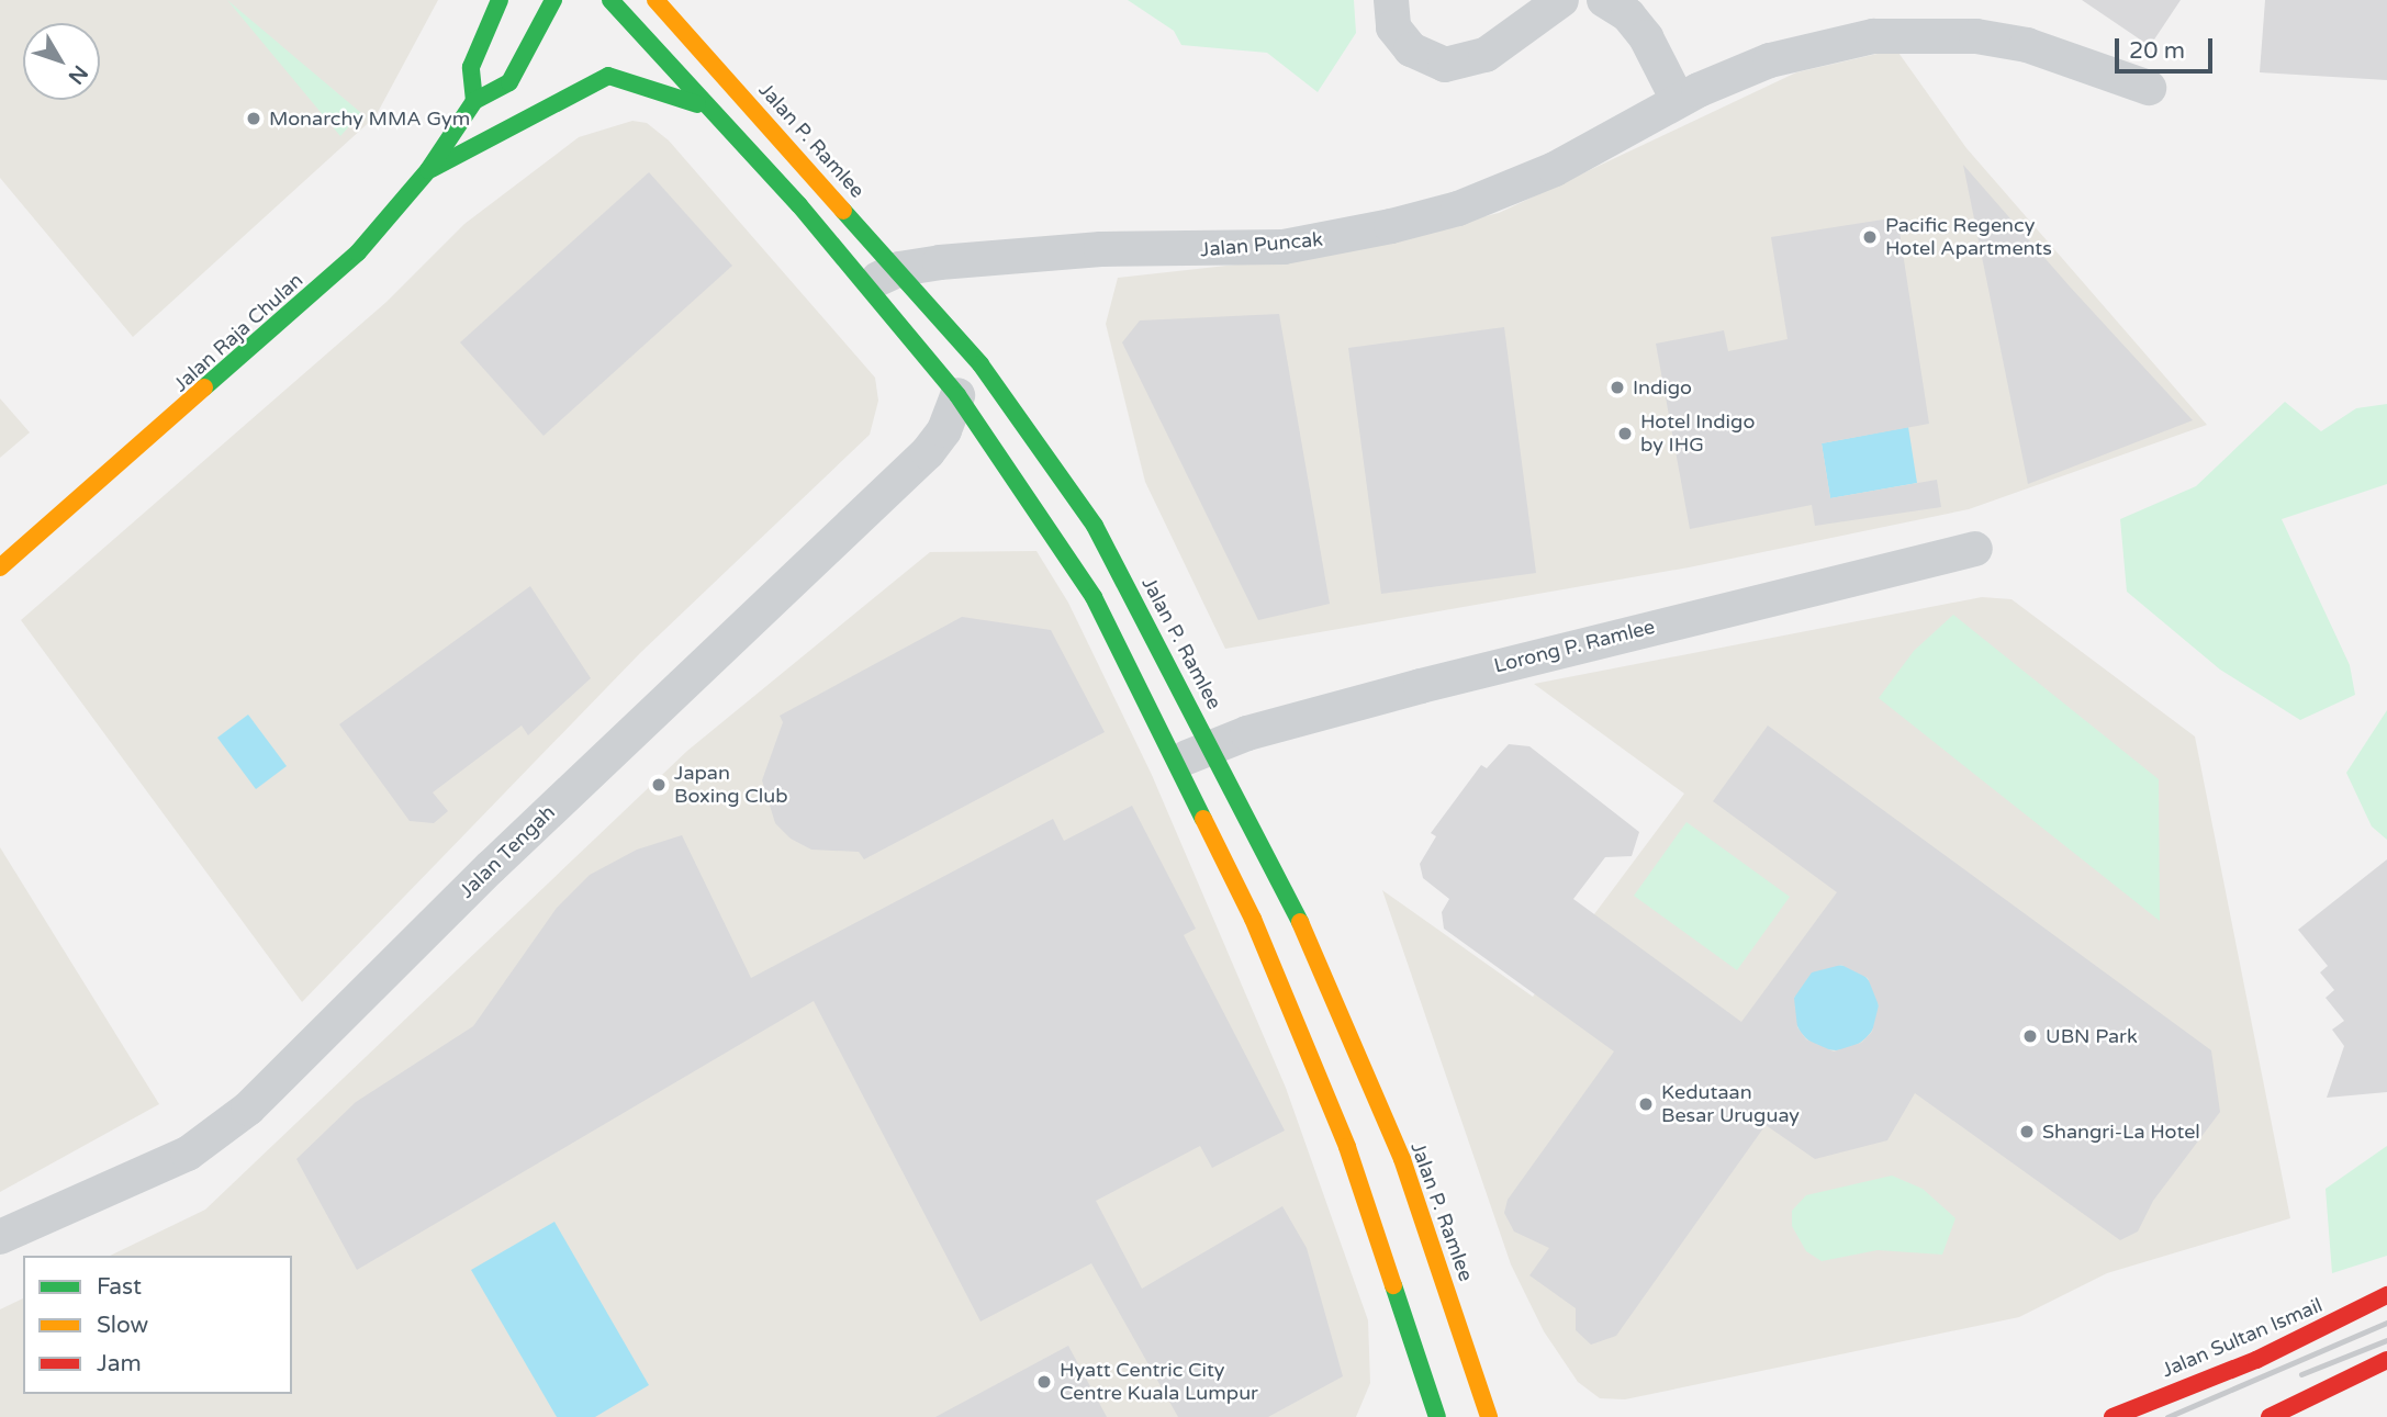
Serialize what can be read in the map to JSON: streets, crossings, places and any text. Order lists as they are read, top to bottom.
{
  "streets": {
    "street": [
      "Jalan P. Ramlee",
      "Jalan Puncak",
      "Jalan Raja Chulan",
      "Lorong P. Ramlee",
      "Jalan Tengah",
      "Jalan Sultan Ismail"
    ]
  },
  "crossings": [
    ["Jalan P. Ramlee", "Jalan Puncak"],
    ["Jalan P. Ramlee", "Lorong P. Ramlee"]
  ],
  "places": [
    "Monarchy MMA Gym",
    "Pacific Regency Hotel Apartments",
    "Indigo",
    "Hotel Indigo by IHG",
    "Japan Boxing Club",
    "UBN Park",
    "Kedutaan Besar Uruguay",
    "Shangri-La Hotel",
    "Hyatt Centric City Centre Kuala Lumpur"
  ],
  "legend": ["Fast", "Slow", "Jam"],
  "scale_bar": "20 m",
  "north": "bottom right"
}
